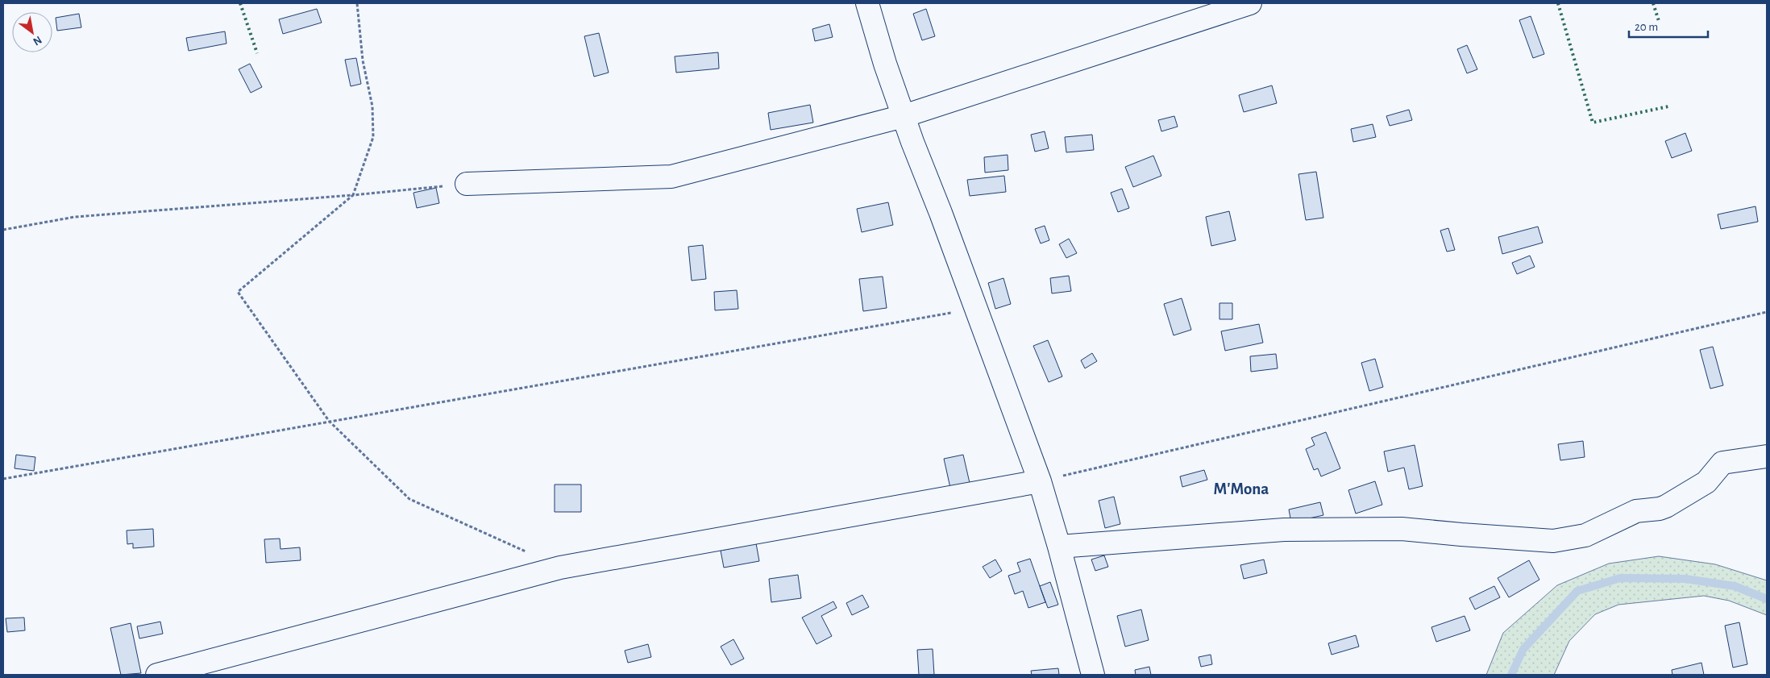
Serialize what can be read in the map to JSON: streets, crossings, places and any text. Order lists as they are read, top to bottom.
{
  "districts": ["M'Mona"],
  "scale_bar": "20 m",
  "north": "bottom right"
}
